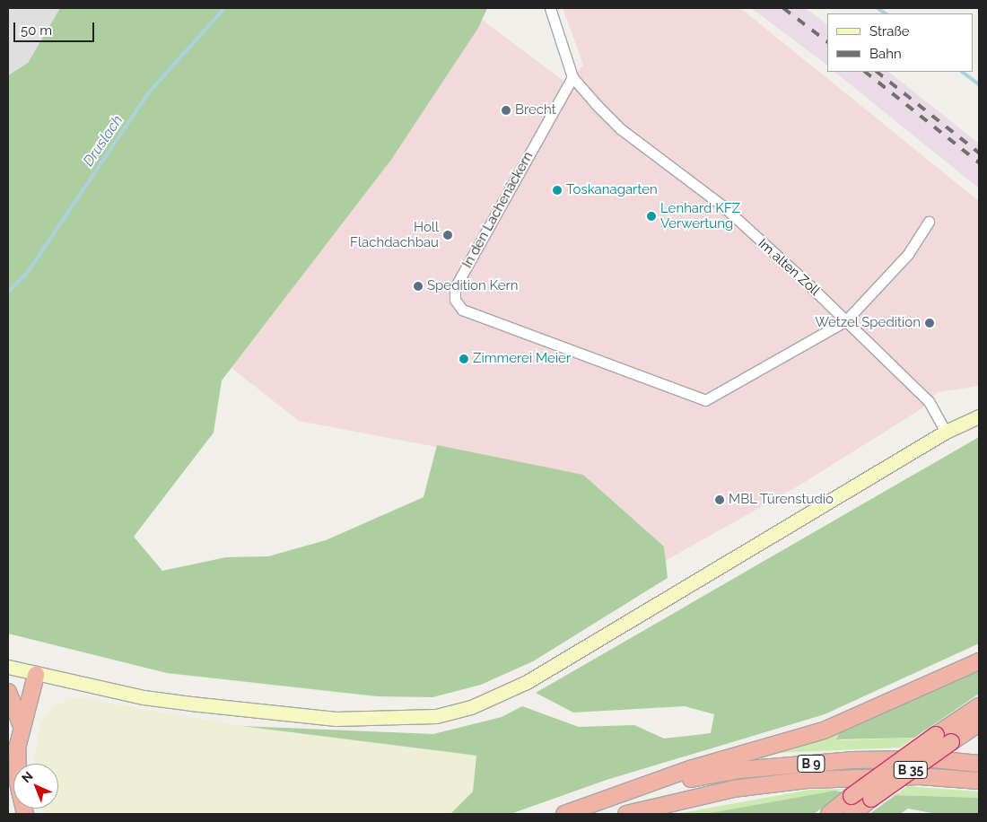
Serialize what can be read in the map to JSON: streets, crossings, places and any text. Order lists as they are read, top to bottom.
{
  "streets": {
    "highway": ["B 9", "B 35"],
    "street": ["In den Lachenäckern", "Im alten Zoll"]
  },
  "crossings": [
    ["In den Lachenäckern", "Im alten Zoll"]
  ],
  "water": ["Druslach"],
  "places": [
    "Brecht",
    "Toskanagarten",
    "Lenhard KFZ Verwertung",
    "Holl Flachdachbau",
    "Spedition Kern",
    "Wetzel Spedition",
    "Zimmerei Meier",
    "MBL Türenstudio"
  ],
  "legend": ["Straße", "Bahn"],
  "scale_bar": "50 m",
  "north": "top left"
}
